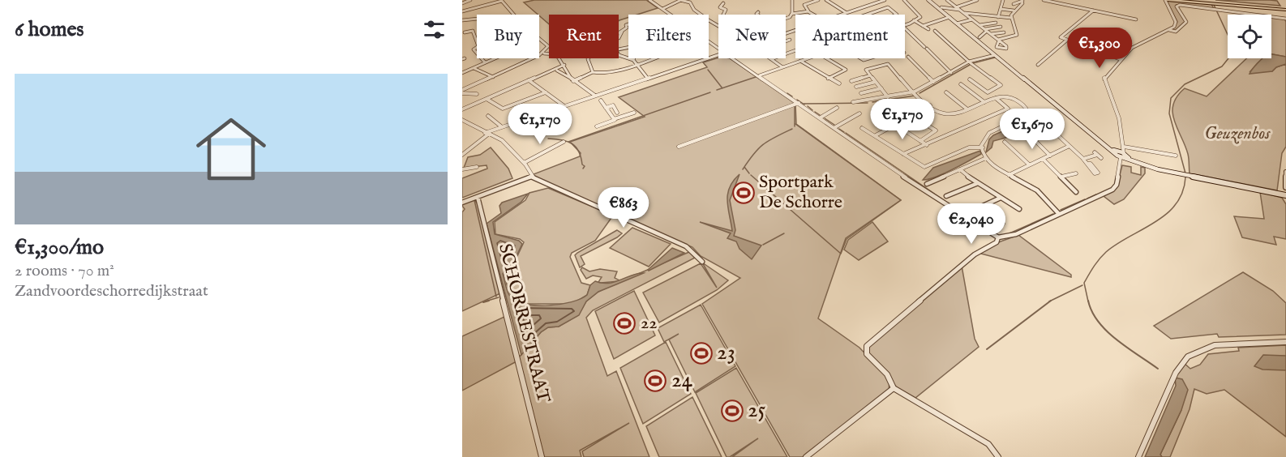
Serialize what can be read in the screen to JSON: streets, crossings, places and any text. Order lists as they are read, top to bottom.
{
  "streets": {
    "street": ["SCHORRESTRAAT"]
  },
  "parks": ["Geuzenbos"],
  "places": {
    "sports": [
      "Sportpark De Schorre",
      "22",
      "23",
      "24",
      "25"
    ]
  },
  "page": {
    "heading": "6 homes",
    "chip": [
      "Buy",
      "Rent",
      "Filters",
      "New",
      "Apartment"
    ],
    "price": [
      "€1,300",
      "€1,170",
      "€1,170",
      "€1,670",
      "€863",
      "€2,040"
    ],
    "list": [
      {
        "name": "€1,300/mo",
        "note": "2 rooms · 70 m² · Zandvoordeschorredijkstraat"
      }
    ]
  }
}
